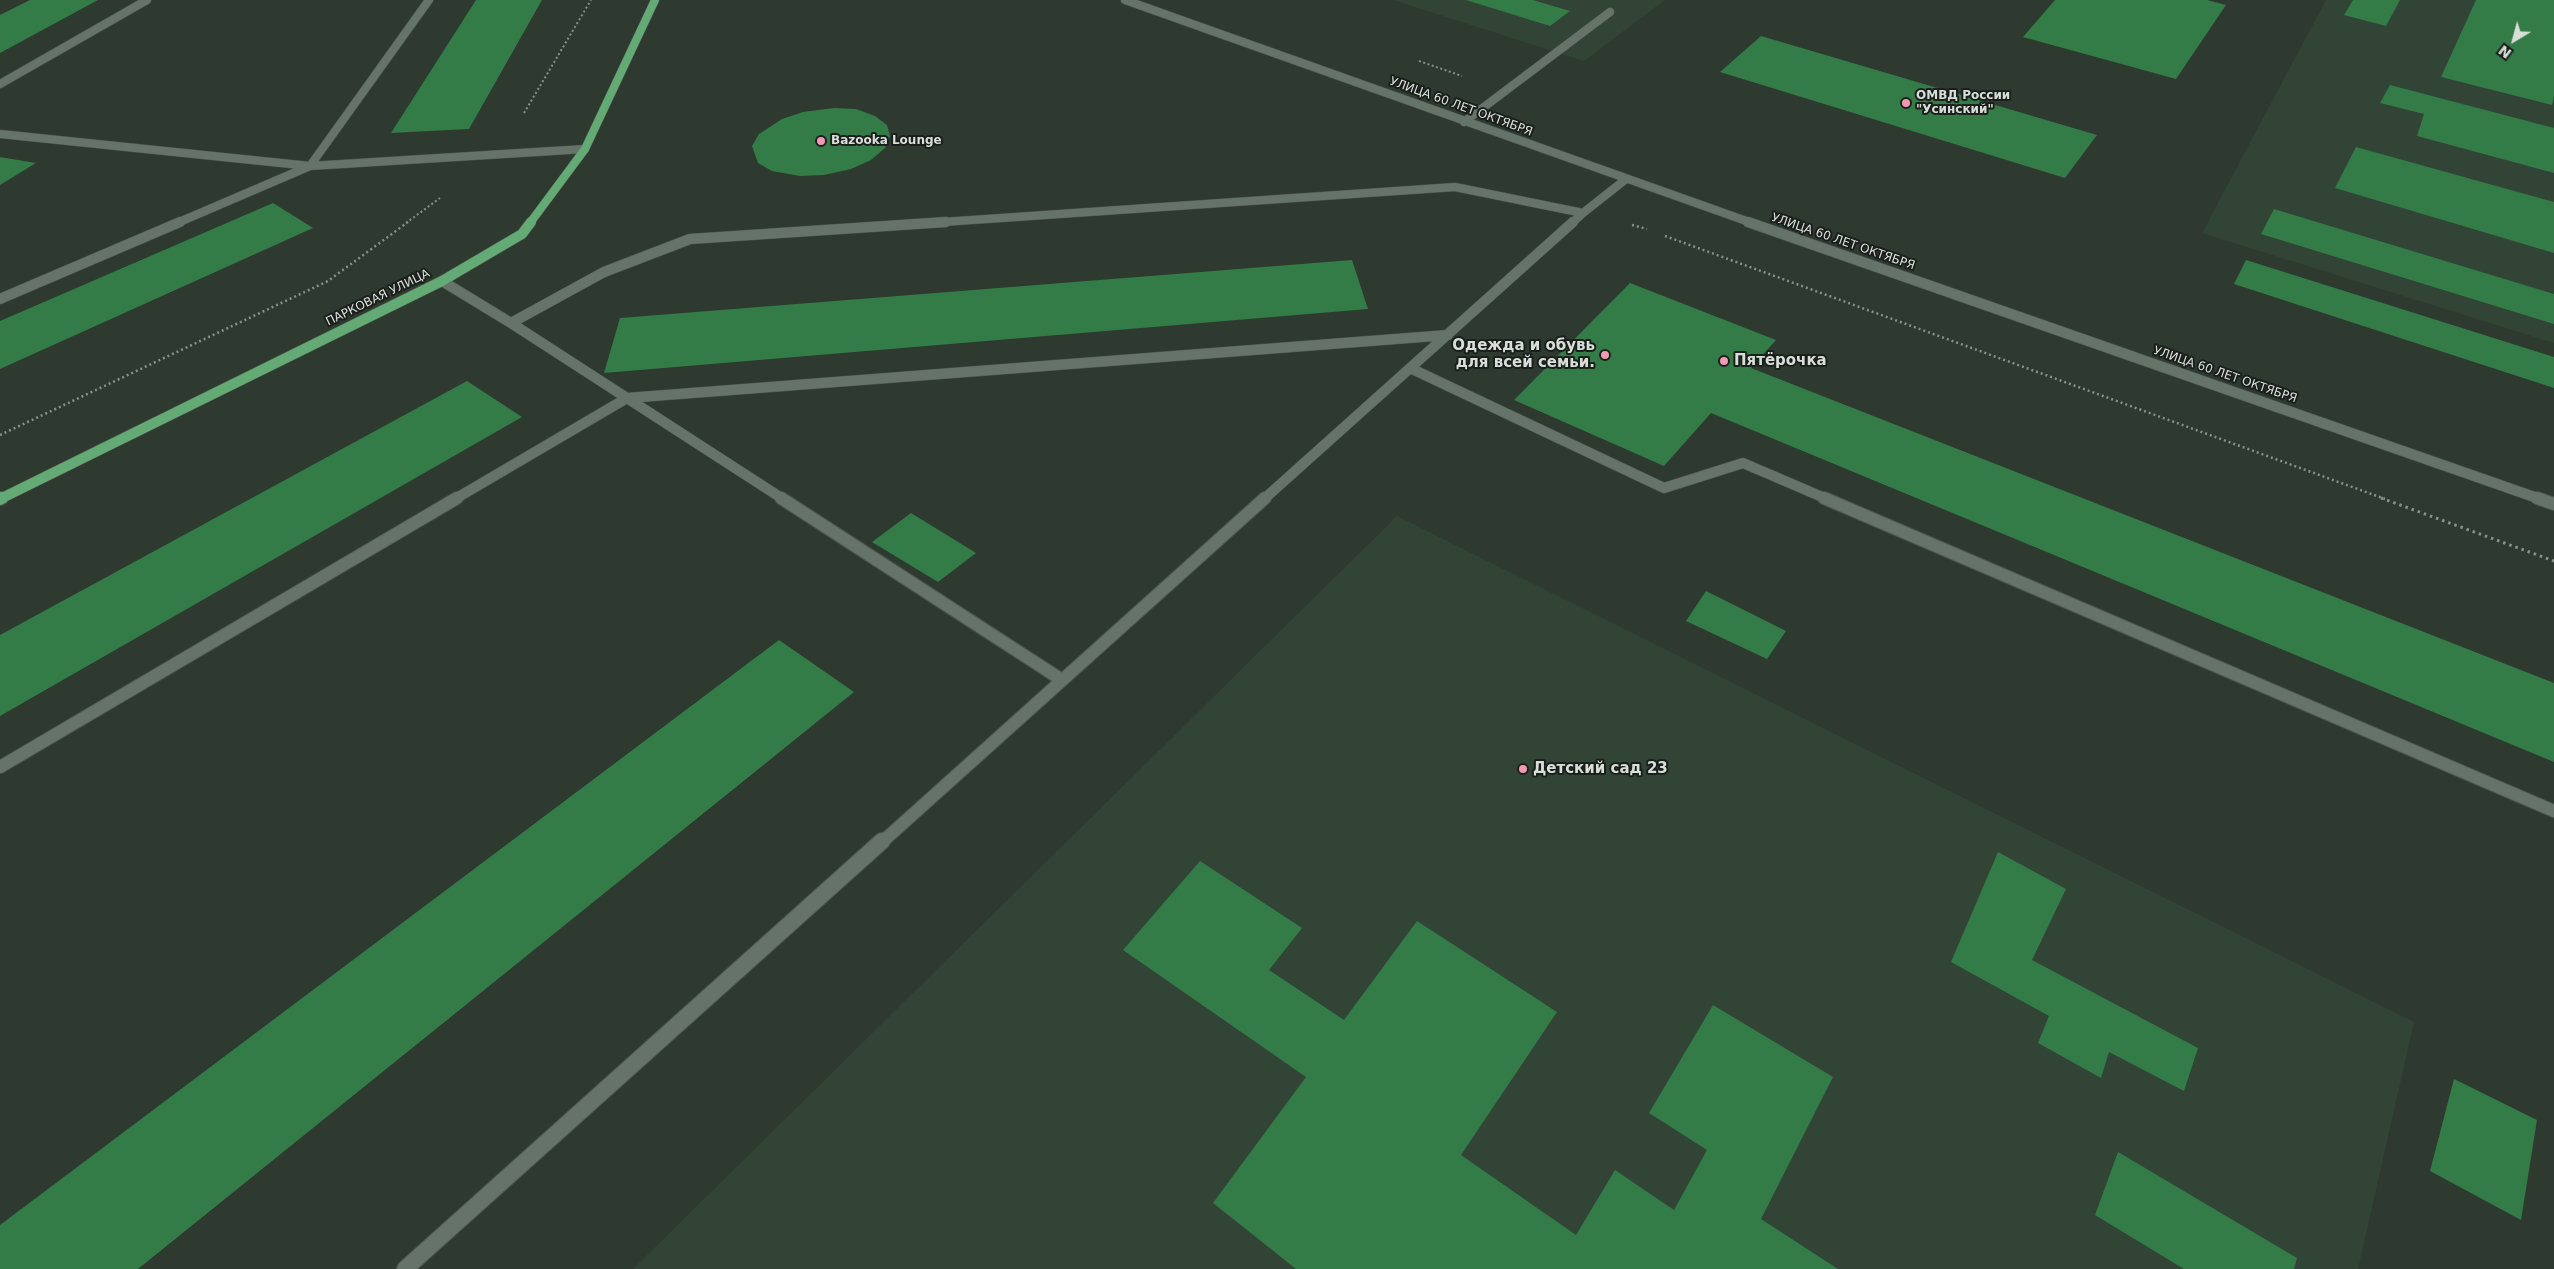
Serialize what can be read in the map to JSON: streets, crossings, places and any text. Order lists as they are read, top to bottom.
{
  "streets": {
    "main road": ["ПАРКОВАЯ УЛИЦА"],
    "street": ["УЛИЦА 60 ЛЕТ ОКТЯБРЯ"]
  },
  "places": [
    "ОМВД России \"Усинский\"",
    "Bazooka Lounge",
    "Одежда и обувь для всей семьи.",
    "Пятёрочка",
    "Детский сад 23"
  ],
  "north": "bottom left"
}
